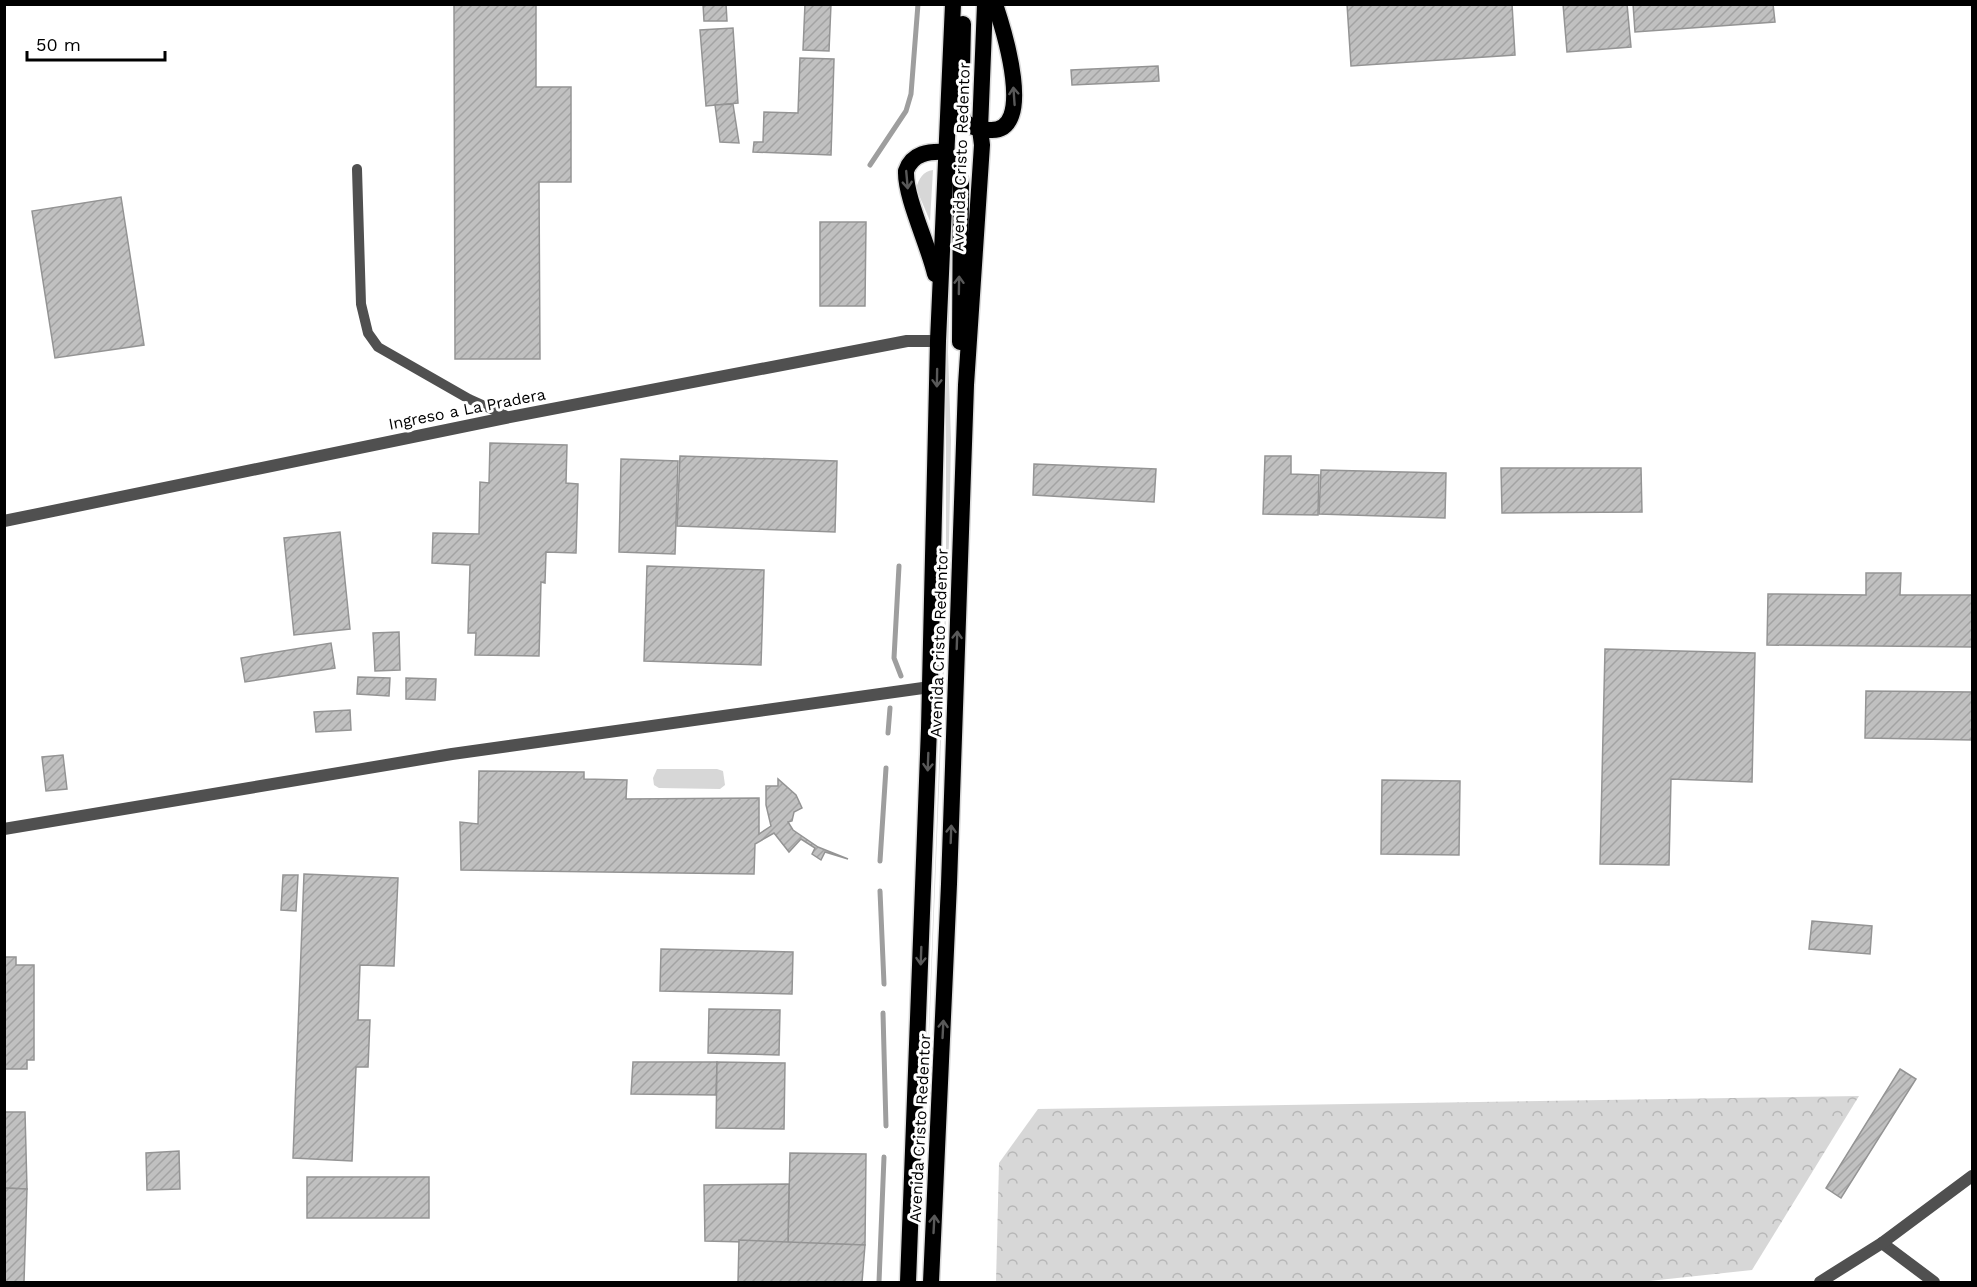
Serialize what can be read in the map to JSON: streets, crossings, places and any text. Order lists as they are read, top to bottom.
{
  "streets": {
    "highway": ["Avenida Cristo Redentor"],
    "street": ["Ingreso a La Pradera"]
  },
  "crossings": [
    ["Avenida Cristo Redentor", "Ingreso a La Pradera"]
  ],
  "scale_bar": "50 m"
}
